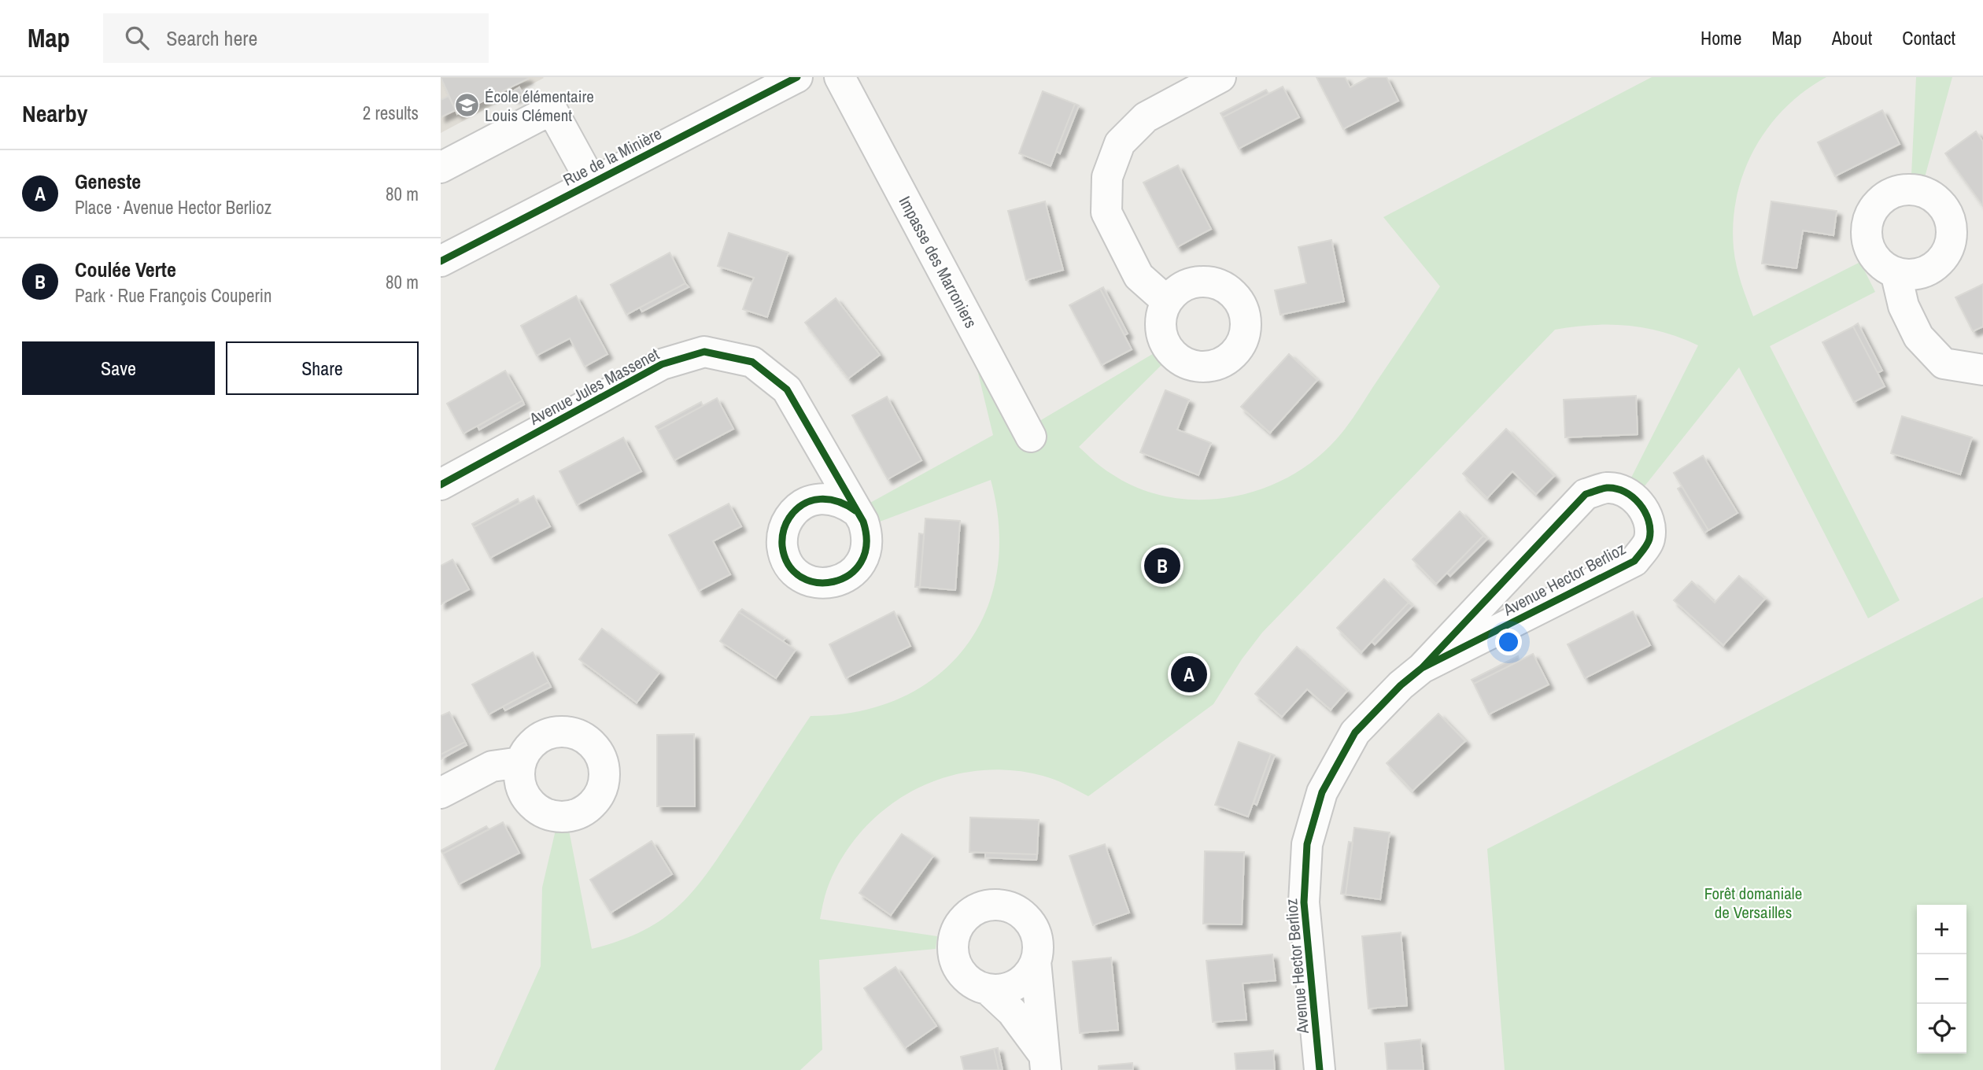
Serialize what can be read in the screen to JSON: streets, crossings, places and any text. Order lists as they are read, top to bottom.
{
  "streets": {
    "street": [
      "Rue de la Minière",
      "Impasse des Marroniers",
      "Avenue Jules Massenet",
      "Avenue Hector Berlioz"
    ]
  },
  "parks": ["Forêt domaniale de Versailles"],
  "places": {
    "school or university": ["École élémentaire Louis Clément"]
  },
  "page": {
    "header": "Map",
    "search": "Search here",
    "nav": [
      "Home",
      "Map",
      "About",
      "Contact"
    ],
    "heading": ["Nearby", "2 results"],
    "list": [
      {
        "mark": "A",
        "name": "Geneste",
        "note": "Place · Avenue Hector Berlioz",
        "value": "80 m"
      },
      {
        "mark": "B",
        "name": "Coulée Verte",
        "note": "Park · Rue François Couperin",
        "value": "80 m"
      }
    ],
    "buttons": ["Save", "Share"],
    "pins": ["B", "A"],
    "map_buttons": ["+", "−"]
  }
}
